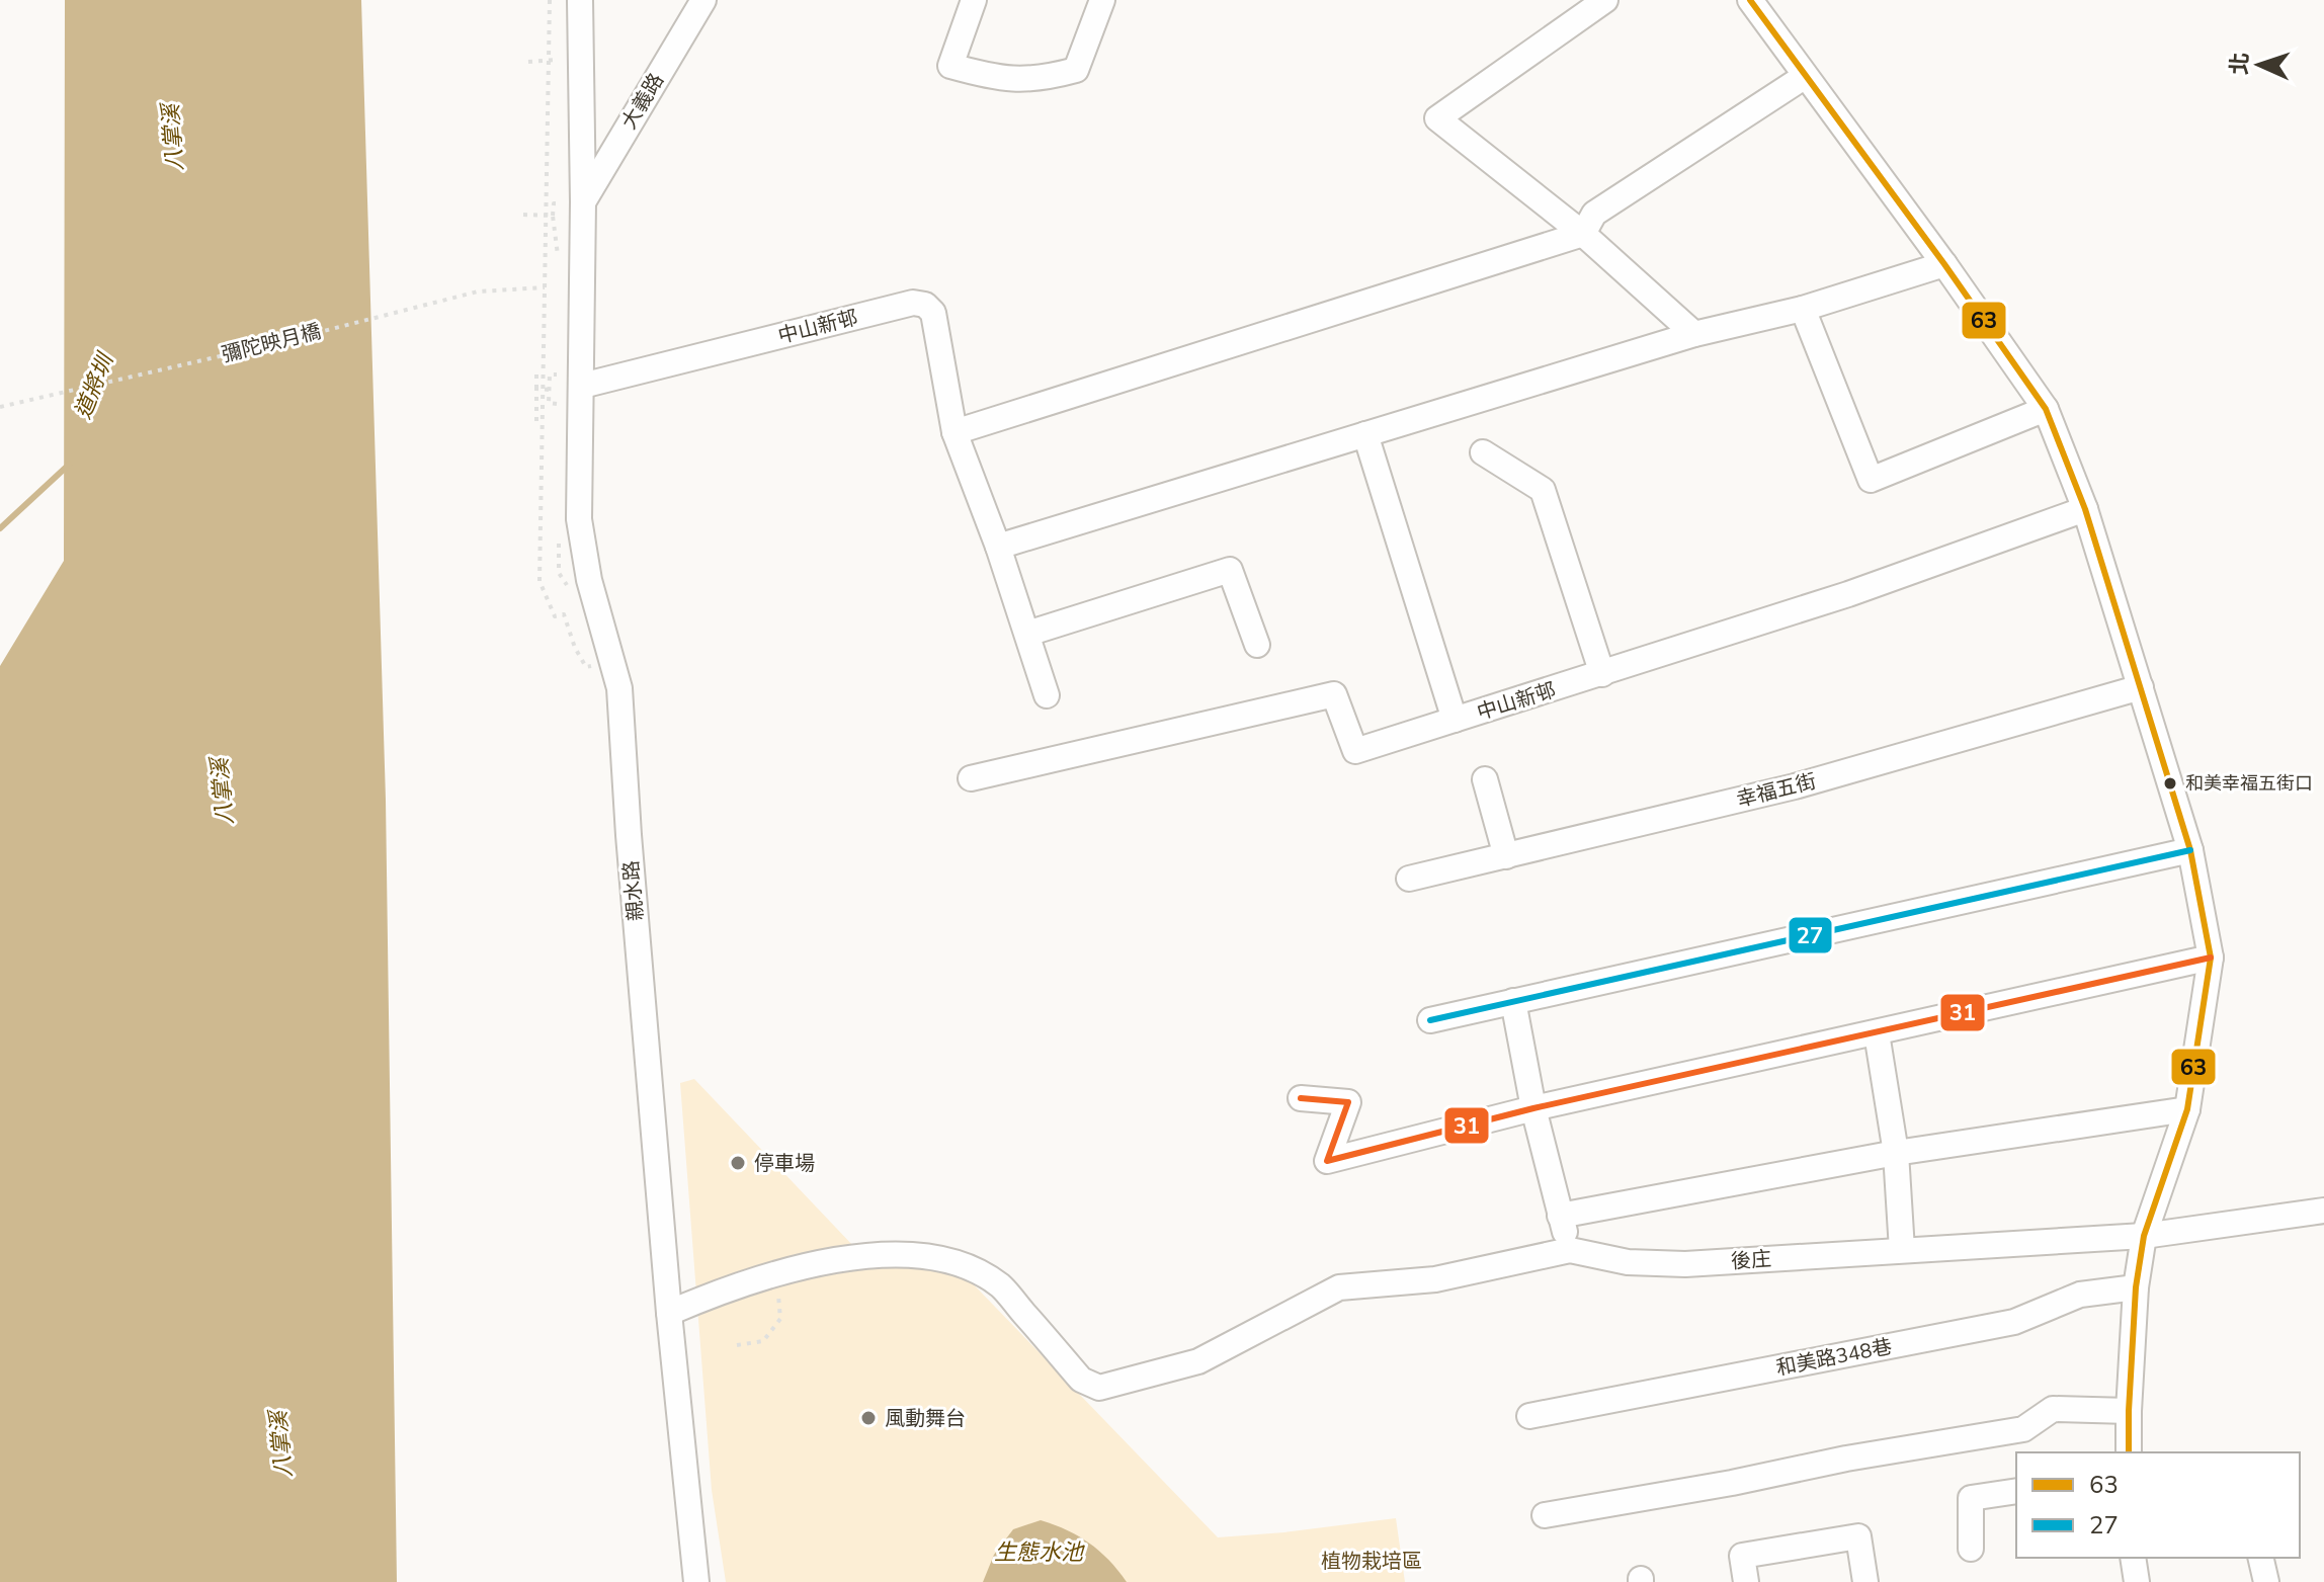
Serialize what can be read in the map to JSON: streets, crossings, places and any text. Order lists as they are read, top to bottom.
{
  "streets": {
    "street": [
      "大義路",
      "中山新邨",
      "幸福五街",
      "親水路",
      "後庄",
      "和美路348巷"
    ],
    "path": ["彌陀映月橋"]
  },
  "crossings": [
    ["大義路", "親水路"],
    ["中山新邨", "親水路"],
    ["親水路", "後庄"]
  ],
  "water": ["八掌溪", "道將圳", "生態水池"],
  "parks": ["植物栽培區"],
  "places": ["和美幸福五街口", "停車場", "風動舞台"],
  "lines": ["transit line 63", "transit line 27", "transit line 31"],
  "legend": ["63", "27"],
  "north": "left"
}
